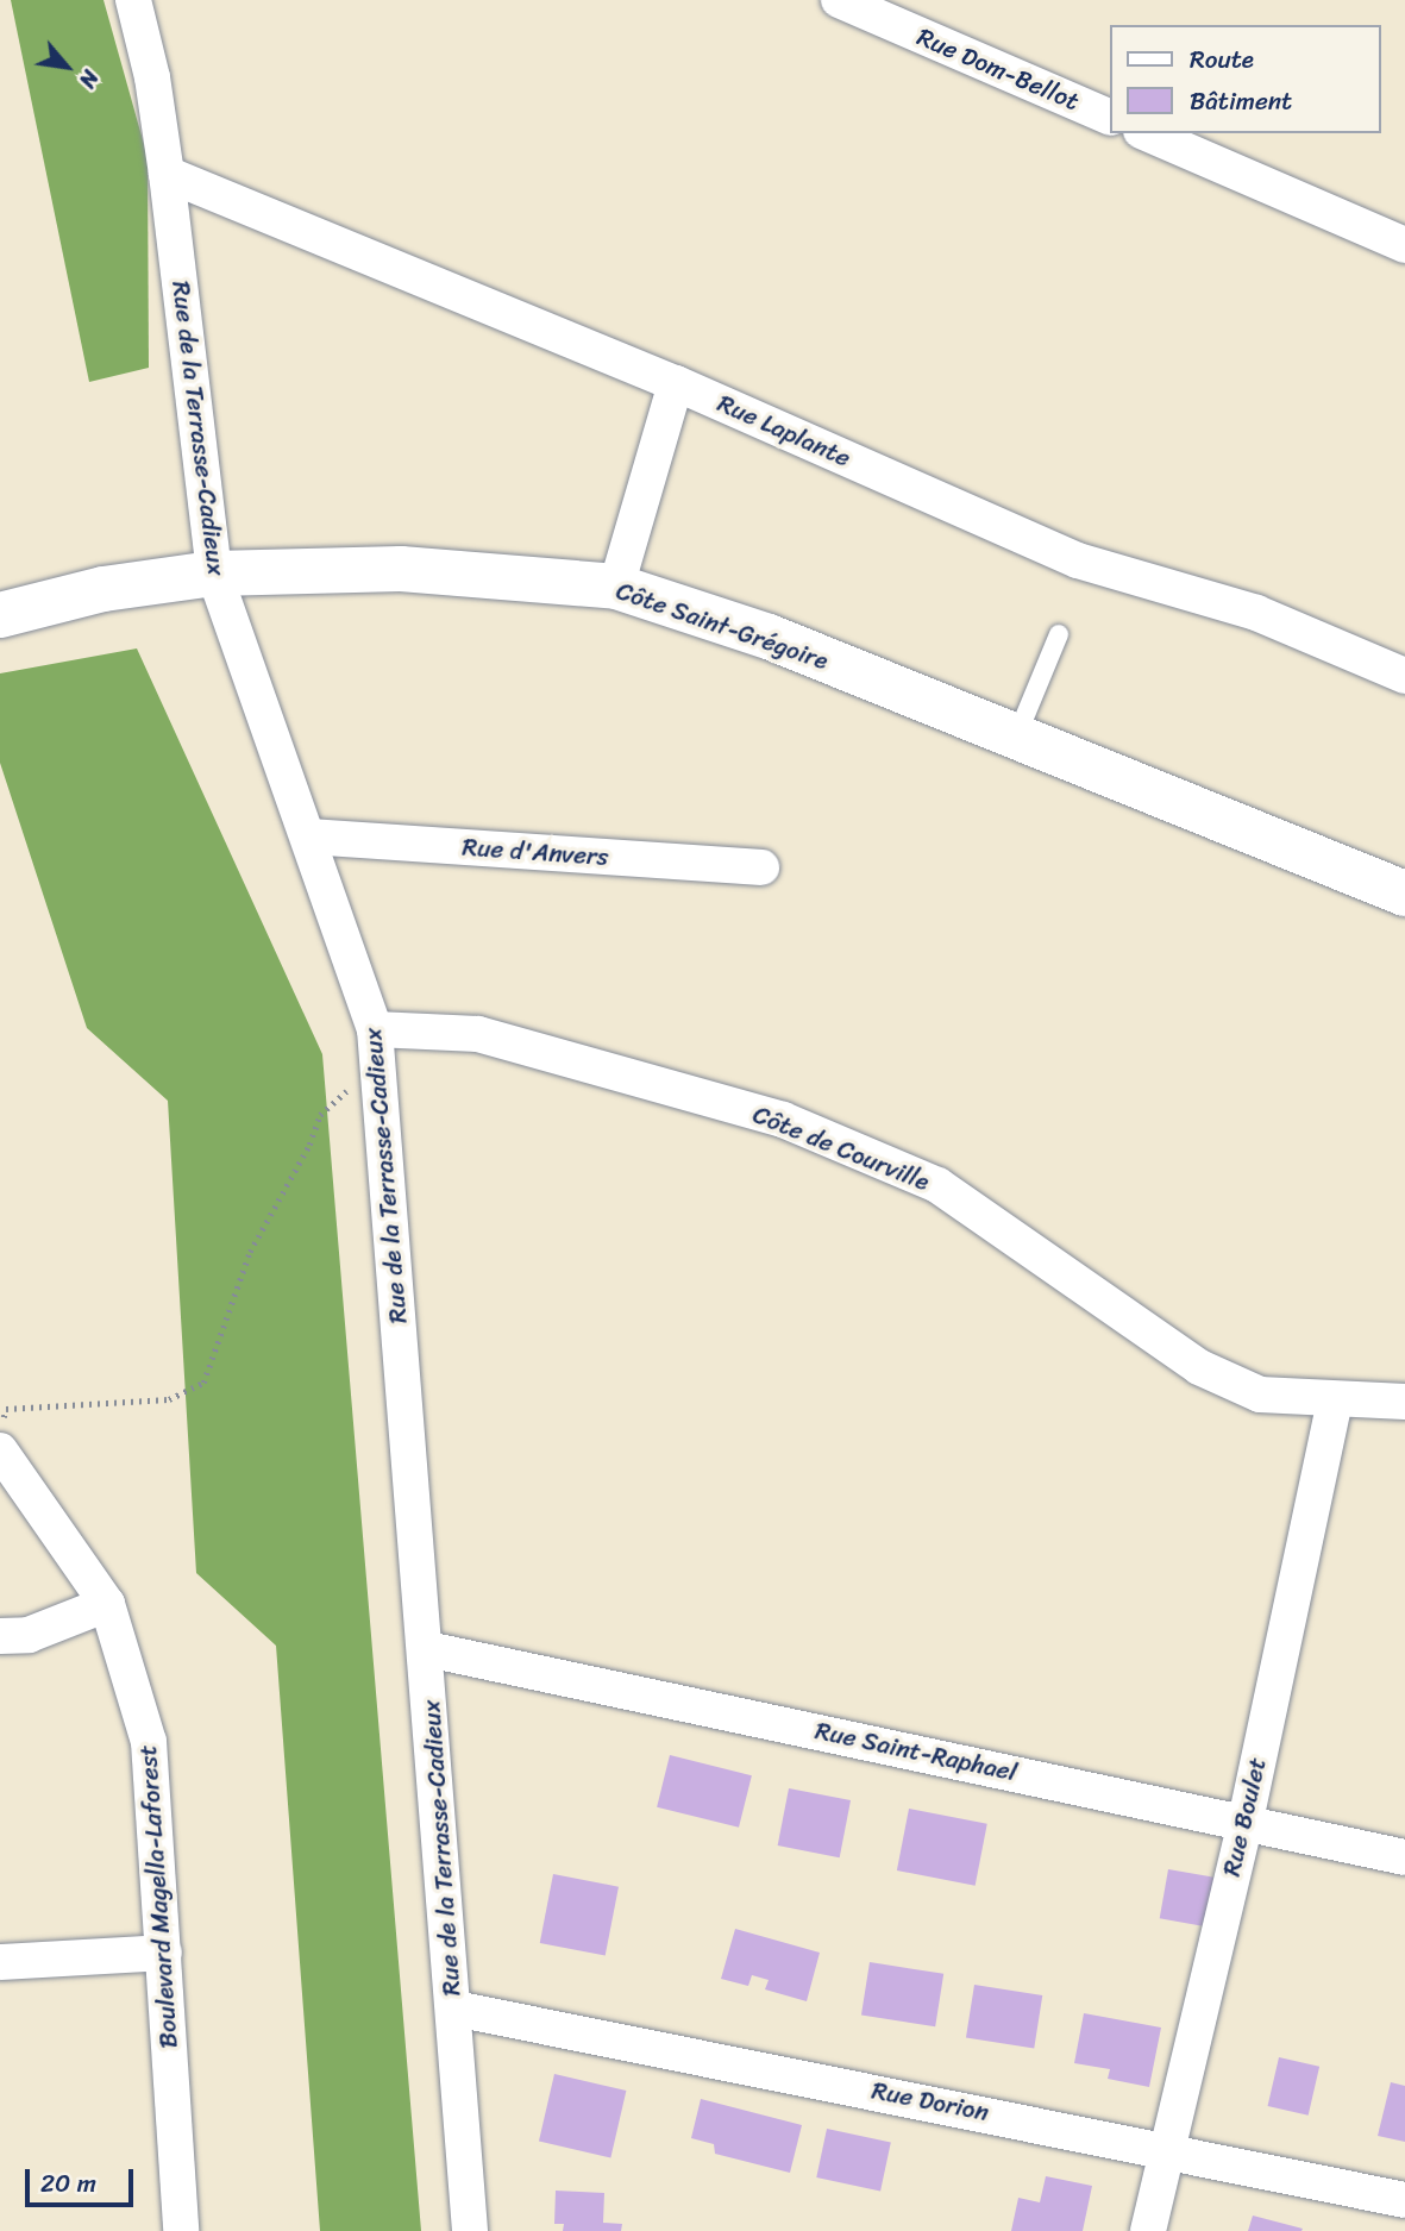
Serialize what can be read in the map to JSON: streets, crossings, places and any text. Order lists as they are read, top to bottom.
{
  "streets": {
    "street": [
      "Rue Dom-Bellot",
      "Rue de la Terrasse-Cadieux",
      "Rue Laplante",
      "Côte Saint-Grégoire",
      "Rue d'Anvers",
      "Côte de Courville",
      "Rue Saint-Raphael",
      "Rue Boulet",
      "Boulevard Magella-Laforest",
      "Rue Dorion"
    ]
  },
  "crossings": [
    ["Rue de la Terrasse-Cadieux", "Rue Laplante"],
    ["Rue de la Terrasse-Cadieux", "Côte Saint-Grégoire"],
    ["Rue de la Terrasse-Cadieux", "Rue d'Anvers"],
    ["Rue de la Terrasse-Cadieux", "Côte de Courville"],
    ["Rue de la Terrasse-Cadieux", "Rue Saint-Raphael"],
    ["Rue de la Terrasse-Cadieux", "Rue Dorion"],
    ["Côte de Courville", "Rue Boulet"],
    ["Rue Saint-Raphael", "Rue Boulet"],
    ["Rue Boulet", "Rue Dorion"]
  ],
  "legend": ["Route", "Bâtiment"],
  "scale_bar": "20 m",
  "north": "bottom right"
}
